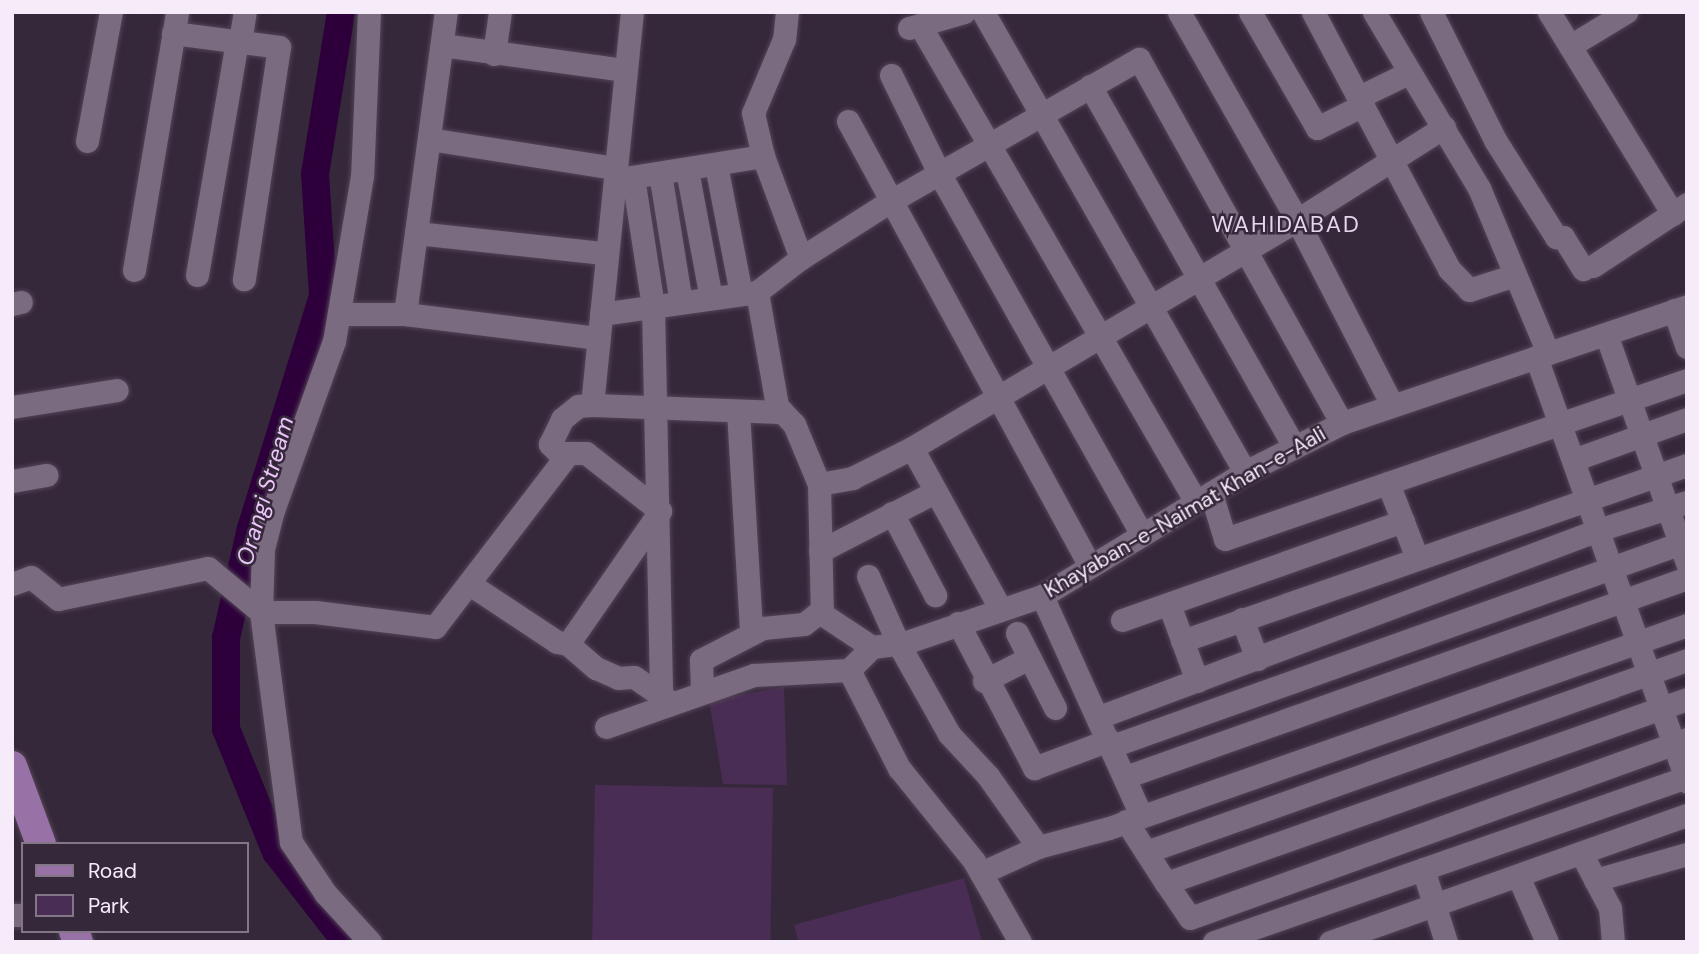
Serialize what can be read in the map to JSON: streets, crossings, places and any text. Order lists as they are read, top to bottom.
{
  "streets": {
    "street": ["Khayaban-e-Naimat Khan-e-Aali"]
  },
  "districts": ["WAHIDABAD"],
  "water": ["Orangi Stream"],
  "legend": ["Road", "Park"]
}
